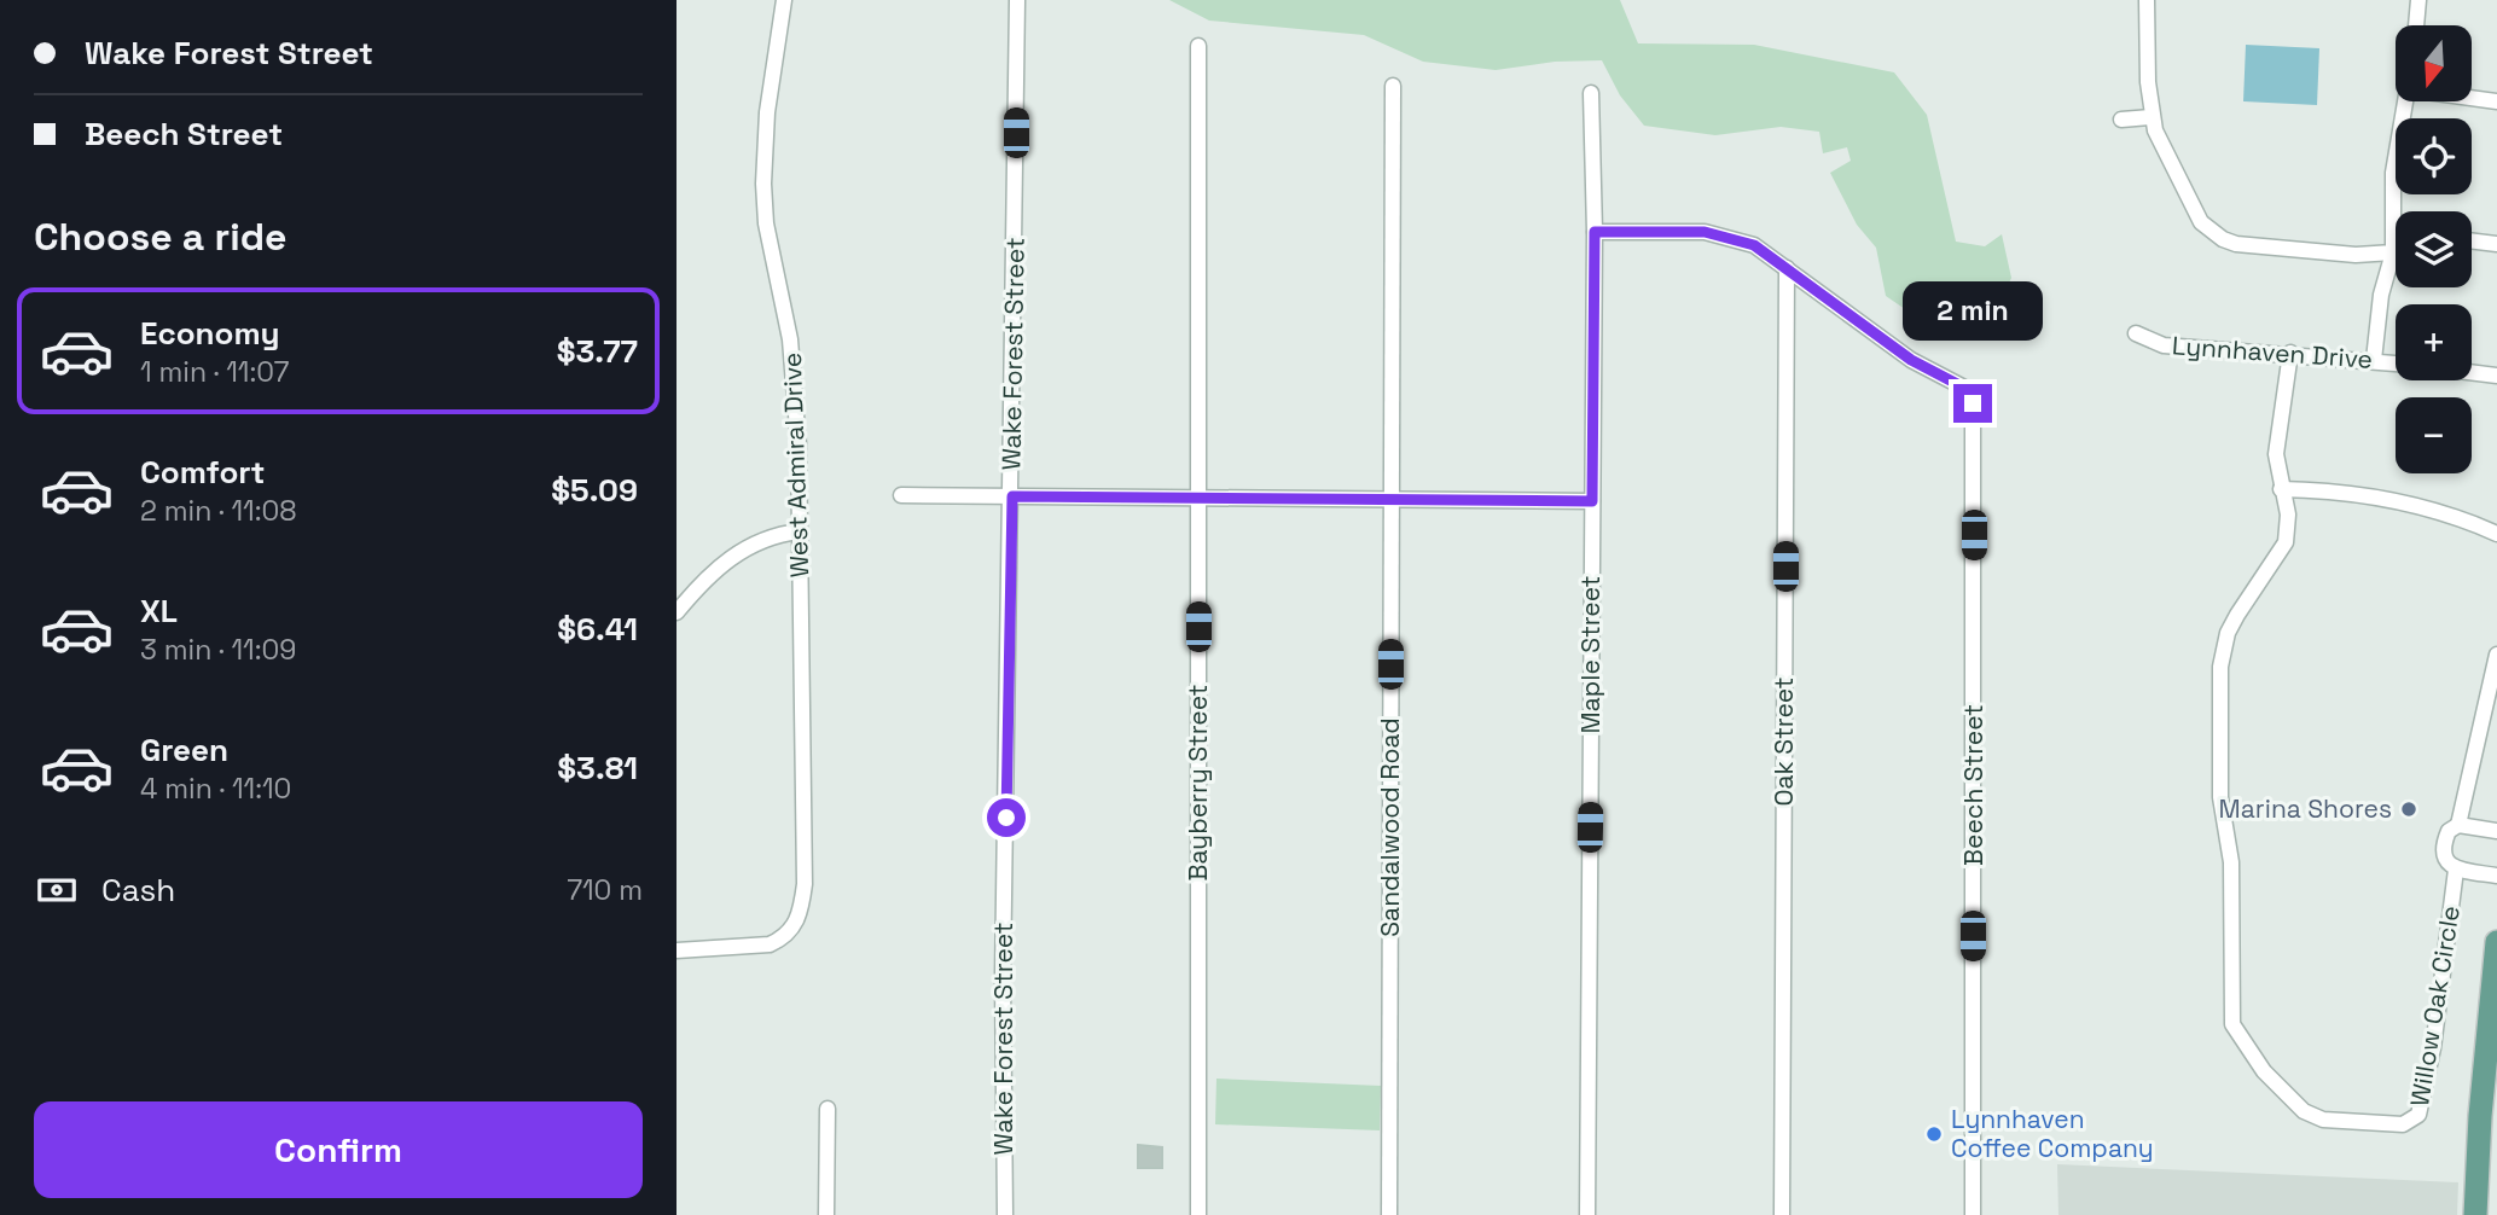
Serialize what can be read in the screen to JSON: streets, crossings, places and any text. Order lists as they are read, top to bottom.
{
  "streets": {
    "street": [
      "Lynnhaven Drive",
      "Wake Forest Street",
      "West Admiral Drive",
      "Maple Street",
      "Oak Street",
      "Bayberry Street",
      "Beech Street",
      "Sandalwood Road",
      "Willow Oak Circle"
    ]
  },
  "crossings": [
    ["Lynnhaven Drive", "Willow Oak Circle"],
    ["Maple Street", "Beech Street"],
    ["Oak Street", "Beech Street"]
  ],
  "places": ["Marina Shores", "Lynnhaven Coffee Company"],
  "north": "bottom",
  "page": {
    "banner": ["Wake Forest Street", "Beech Street"],
    "map_buttons": ["+", "−"],
    "heading": "Choose a ride",
    "bubble": "2 min",
    "list": [
      {
        "name": "Economy",
        "note": "1 min · 11:07",
        "value": "$3.77"
      },
      {
        "name": "Comfort",
        "note": "2 min · 11:08",
        "value": "$5.09"
      },
      {
        "name": "XL",
        "note": "3 min · 11:09",
        "value": "$6.41"
      },
      {
        "name": "Green",
        "note": "4 min · 11:10",
        "value": "$3.81"
      }
    ],
    "pay": ["Cash", "710 m"],
    "buttons": "Confirm"
  }
}
